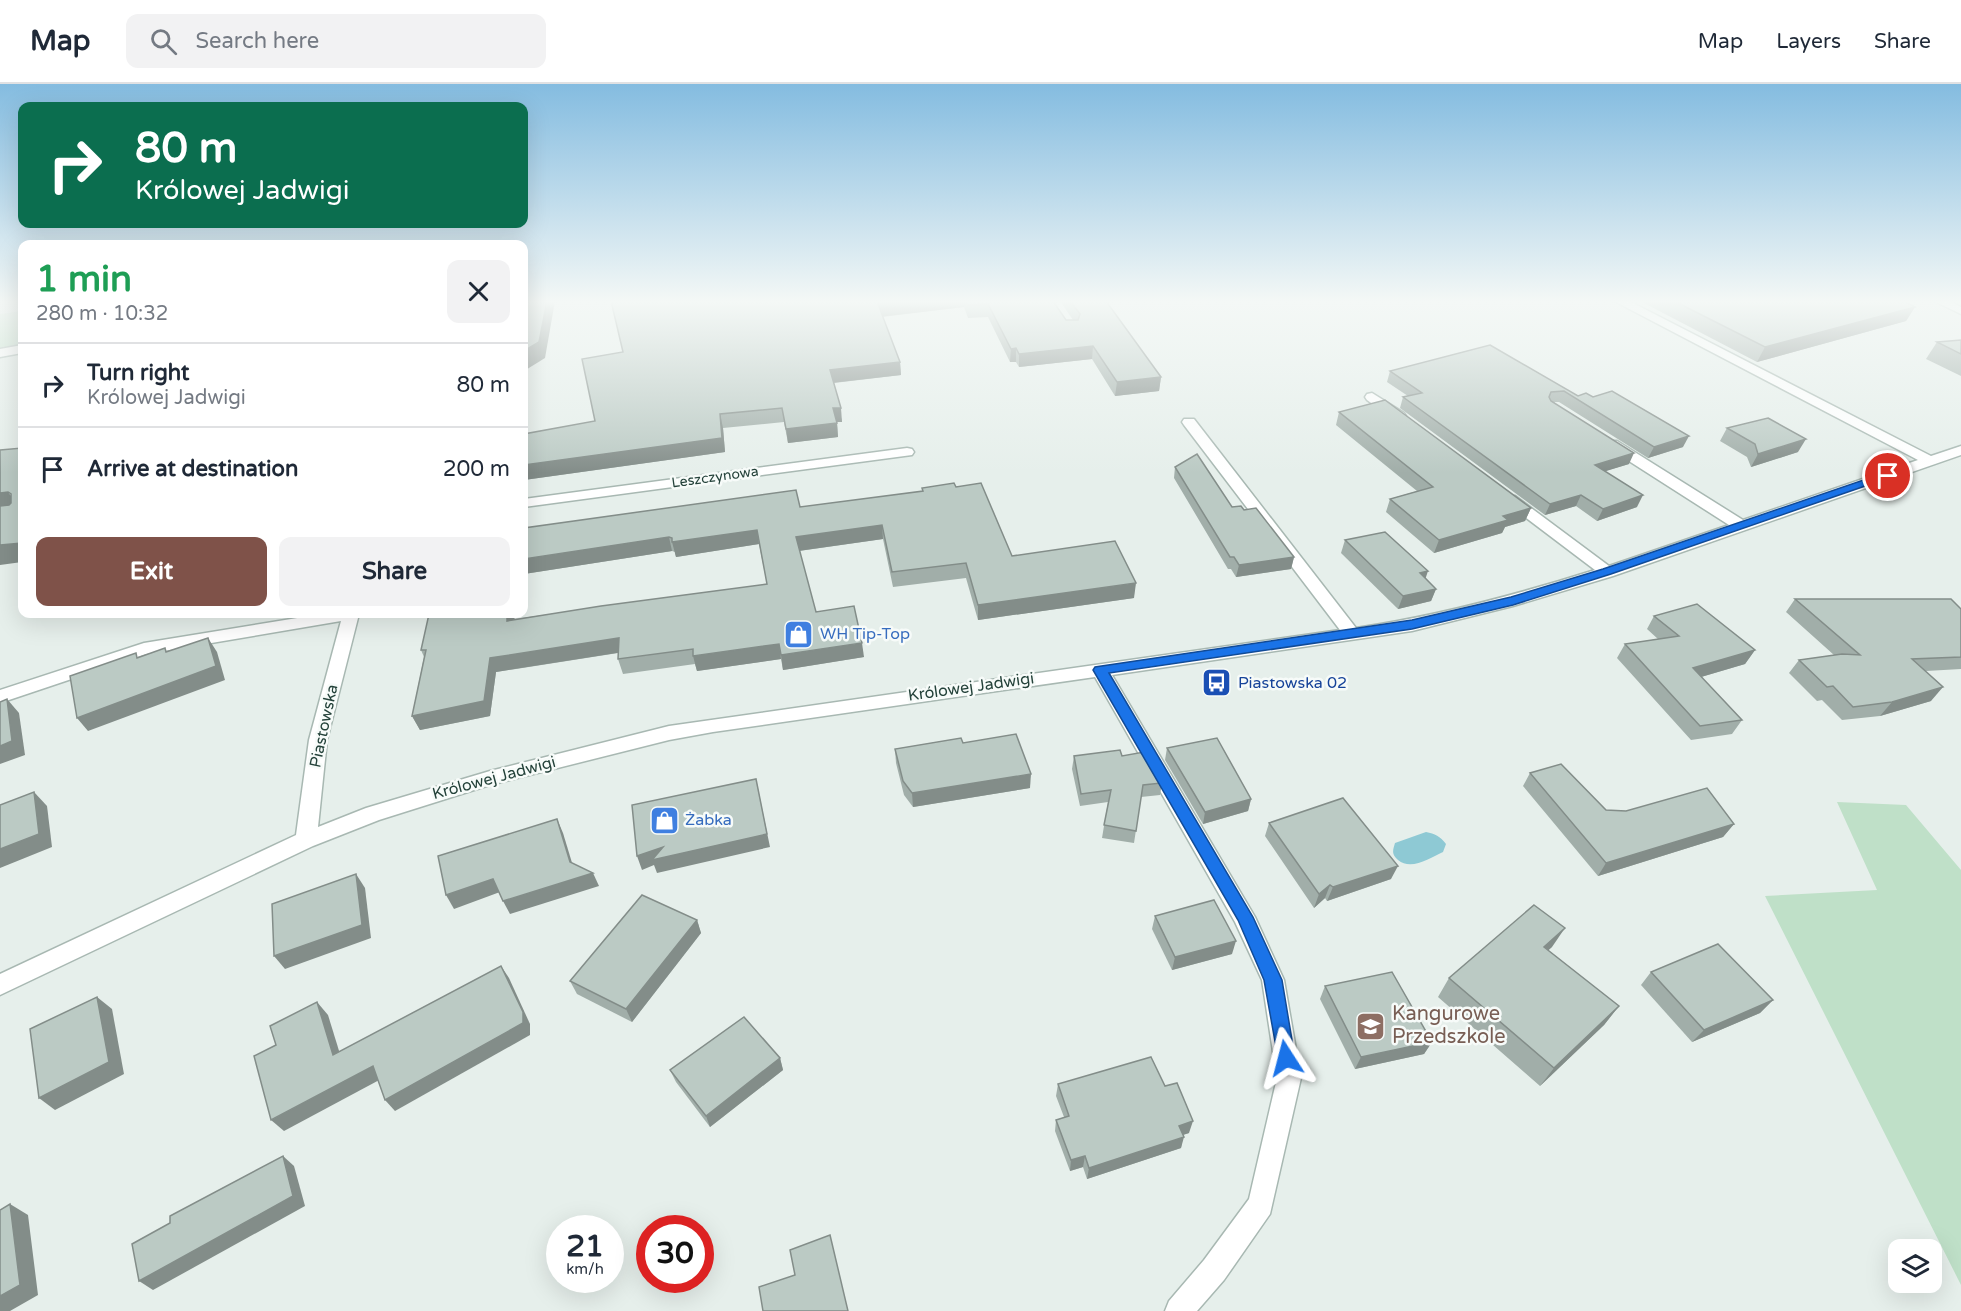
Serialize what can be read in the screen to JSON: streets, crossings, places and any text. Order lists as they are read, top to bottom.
{
  "streets": {
    "street": ["Leszczynowa", "Królowej Jadwigi", "Piastowska"]
  },
  "crossings": [
    ["Królowej Jadwigi", "Piastowska"]
  ],
  "places": {
    "shop": ["WH Tip-Top", "Żabka"],
    "bus stop": ["Piastowska 02"],
    "school or university": ["Kangurowe Przedszkole"]
  },
  "page": {
    "header": "Map",
    "search": "Search here",
    "nav": ["Map", "Layers", "Share"],
    "turn": ["80 m", "Królowej Jadwigi"],
    "heading": ["1 min", "280 m · 10:32"],
    "list": [
      {
        "name": "Turn right",
        "note": "Królowej Jadwigi",
        "value": "80 m"
      },
      {
        "name": "Arrive at destination",
        "value": "200 m"
      }
    ],
    "buttons": ["Exit", "Share"],
    "speed": "21 km/h",
    "limit": "30"
  }
}
